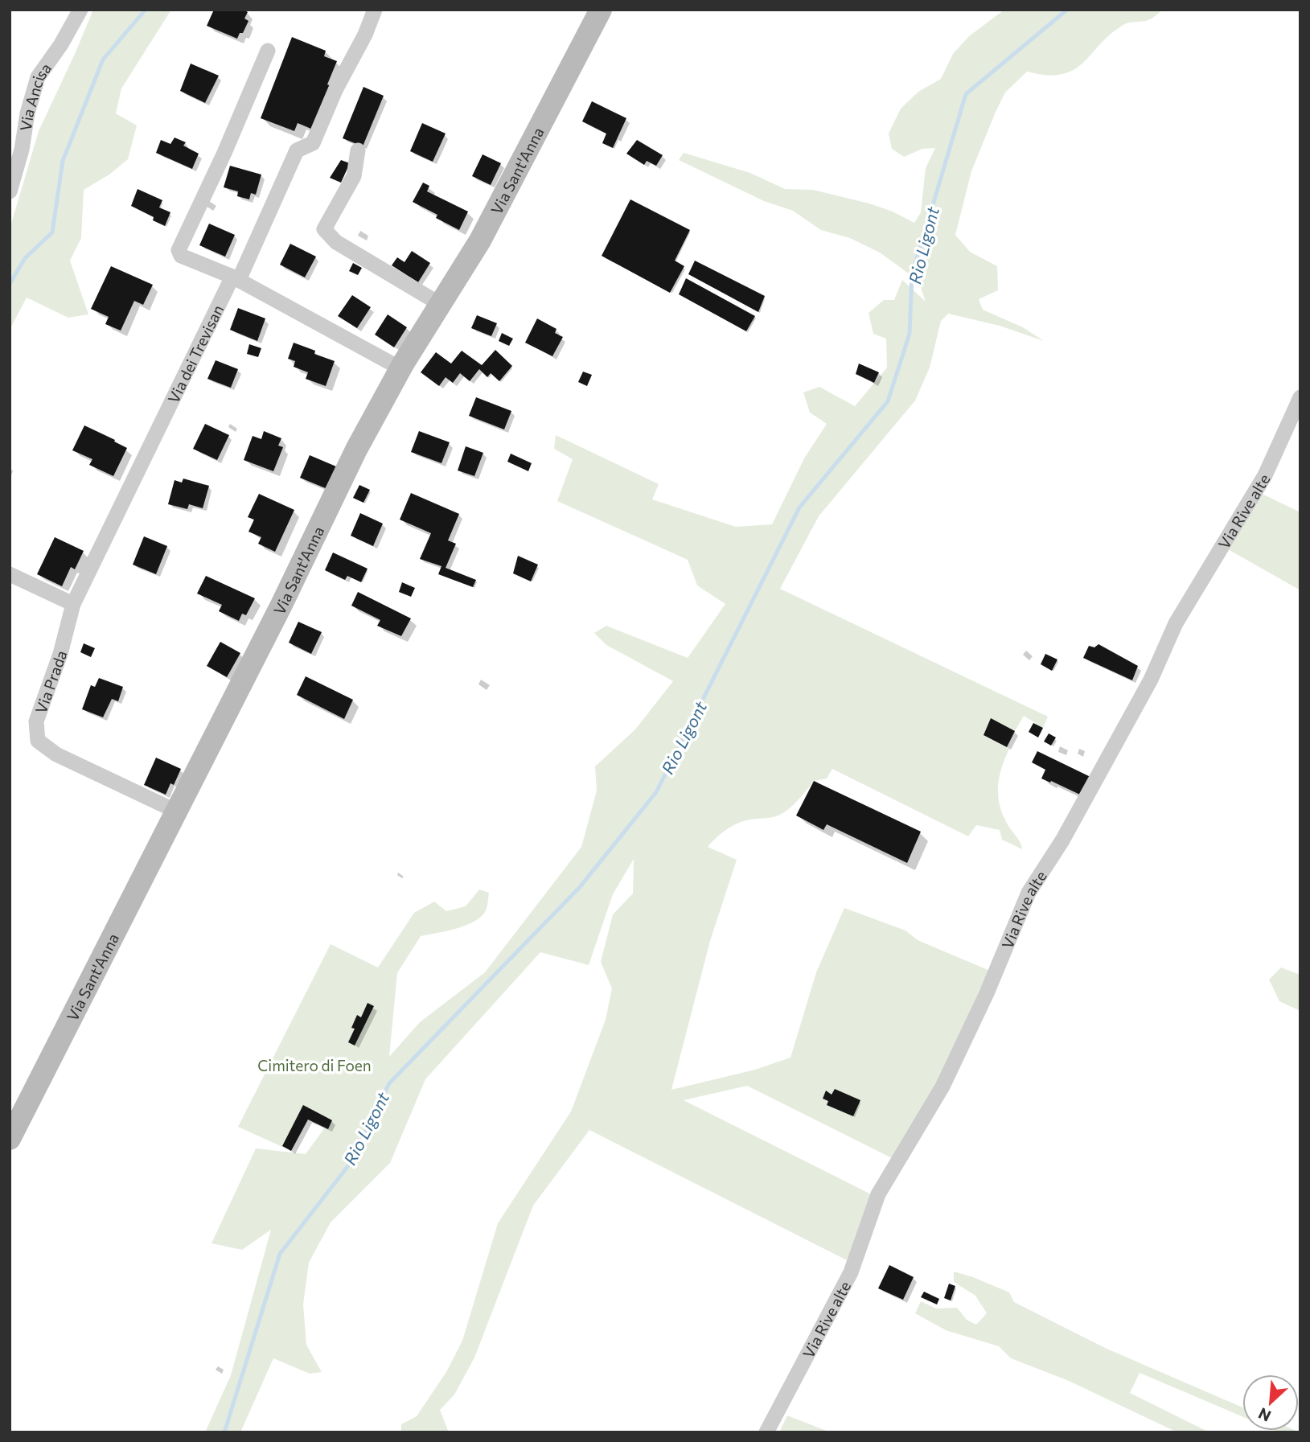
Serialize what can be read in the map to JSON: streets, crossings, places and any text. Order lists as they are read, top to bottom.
{
  "streets": {
    "main road": ["Via Sant'Anna"],
    "street": [
      "Via Ancisa",
      "Via dei Trevisan",
      "Via Rive alte",
      "Via Prada"
    ]
  },
  "crossings": [
    ["Via Sant'Anna", "Via Prada"],
    ["Via dei Trevisan", "Via Prada"]
  ],
  "water": ["Rio Ligont"],
  "parks": ["Cimitero di Foen"],
  "north": "bottom left"
}
